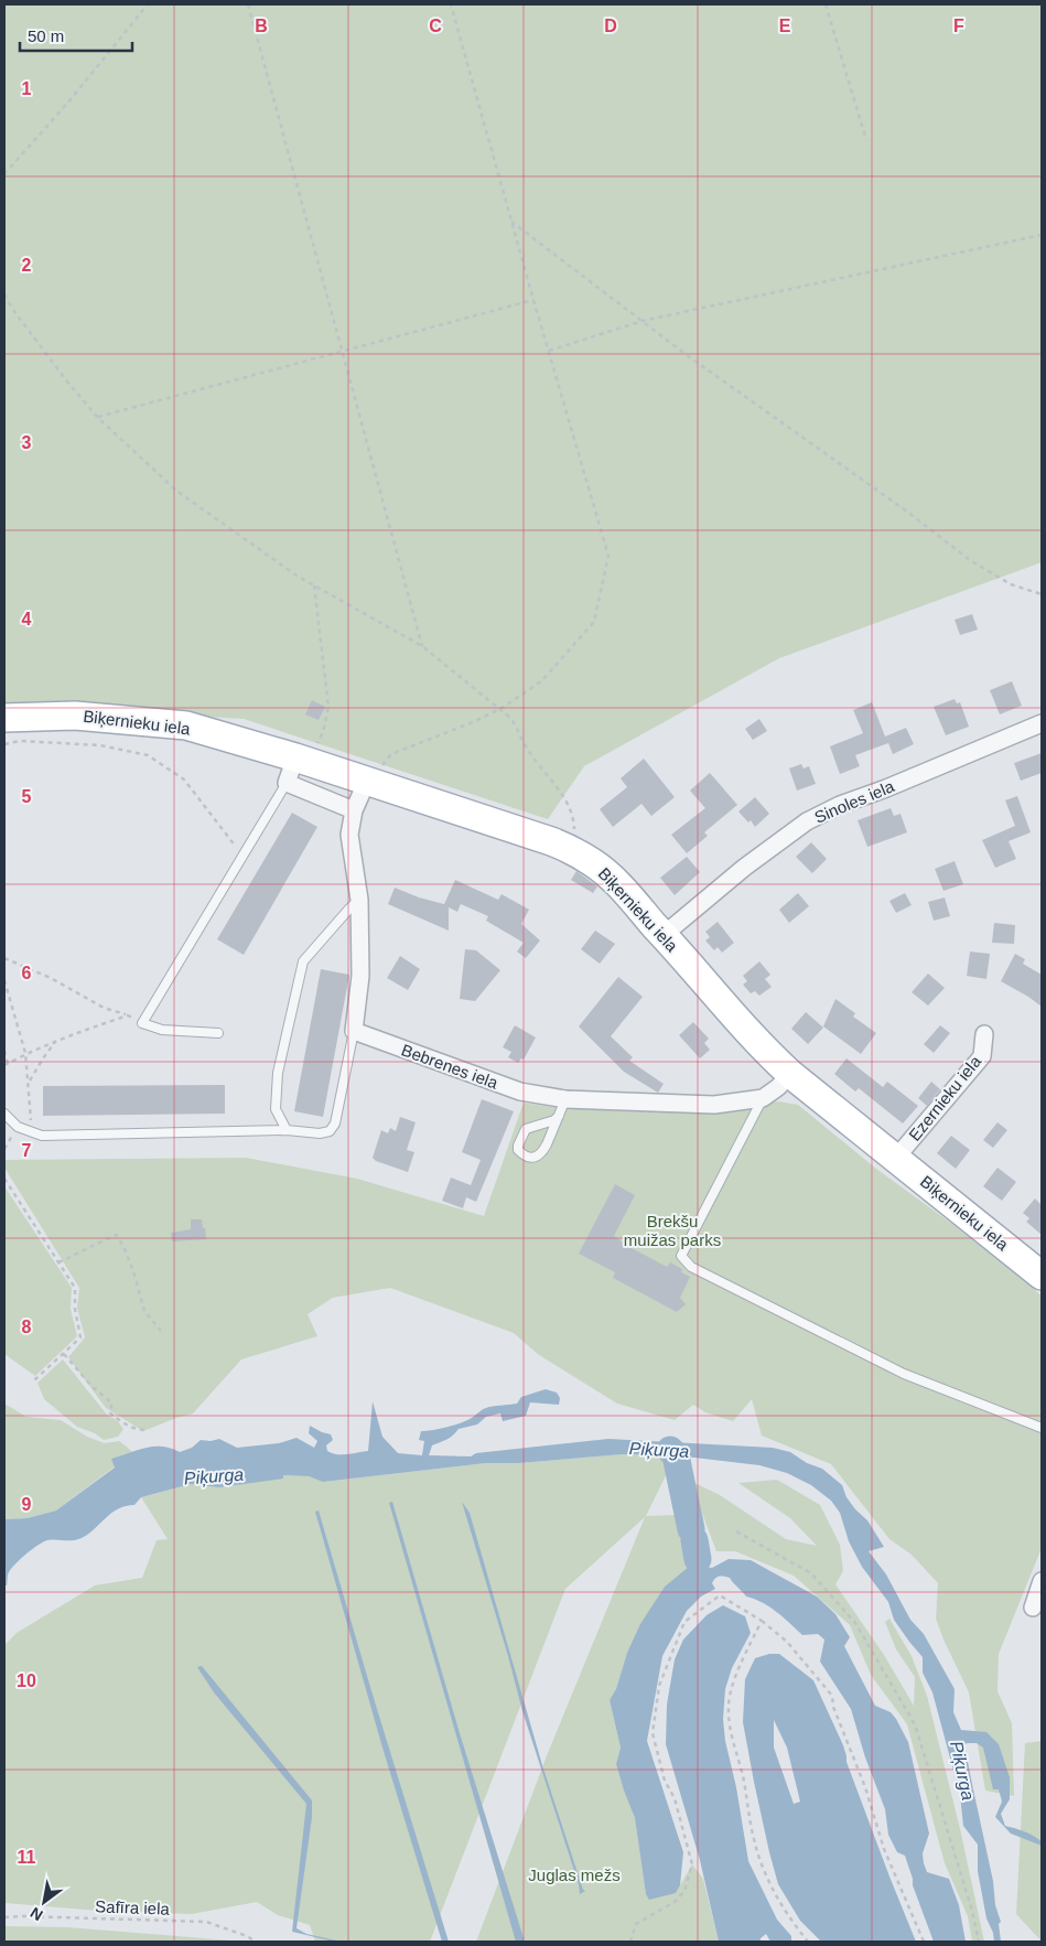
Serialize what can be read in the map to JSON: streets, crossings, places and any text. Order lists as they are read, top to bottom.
{
  "streets": {
    "main road": ["Biķernieku iela"],
    "street": ["Sinoles iela", "Bebrenes iela", "Ezernieku iela"],
    "path": ["Safīra iela"]
  },
  "crossings": [
    ["Biķernieku iela", "Sinoles iela"],
    ["Biķernieku iela", "Ezernieku iela"]
  ],
  "water": ["Piķurga"],
  "parks": ["Brekšu muižas parks", "Juglas mežs"],
  "scale_bar": "50 m",
  "north": "bottom left",
  "grid": {
    "columns": [
      "B",
      "C",
      "D",
      "E",
      "F"
    ],
    "rows": [
      "1",
      "2",
      "3",
      "4",
      "5",
      "6",
      "7",
      "8",
      "9",
      "10",
      "11"
    ]
  }
}
